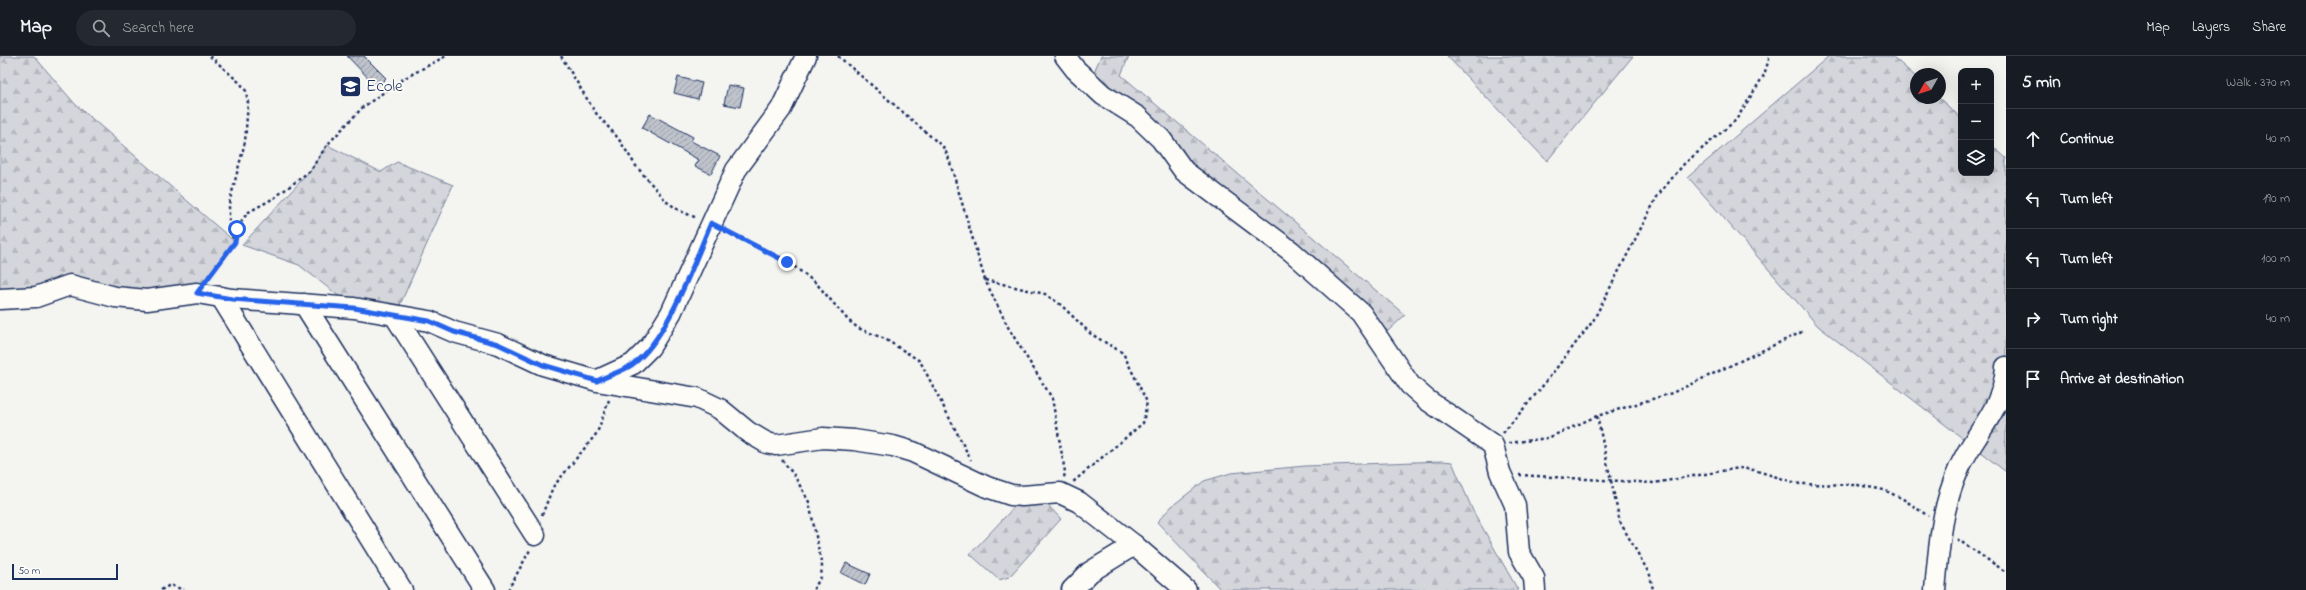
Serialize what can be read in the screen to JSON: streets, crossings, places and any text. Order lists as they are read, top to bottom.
{
  "places": {
    "school or university": ["Ecole"]
  },
  "scale_bar": "50 m",
  "north": "bottom left",
  "page": {
    "header": "Map",
    "search": "Search here",
    "nav": ["Map", "Layers", "Share"],
    "heading": ["5 min", "Walk · 370 m"],
    "map_buttons": ["+", "−"],
    "list": [
      ["Continue", "40 m"],
      ["Turn left", "190 m"],
      ["Turn left", "100 m"],
      ["Turn right", "40 m"],
      "Arrive at destination"
    ],
    "scale": "50 m"
  }
}
